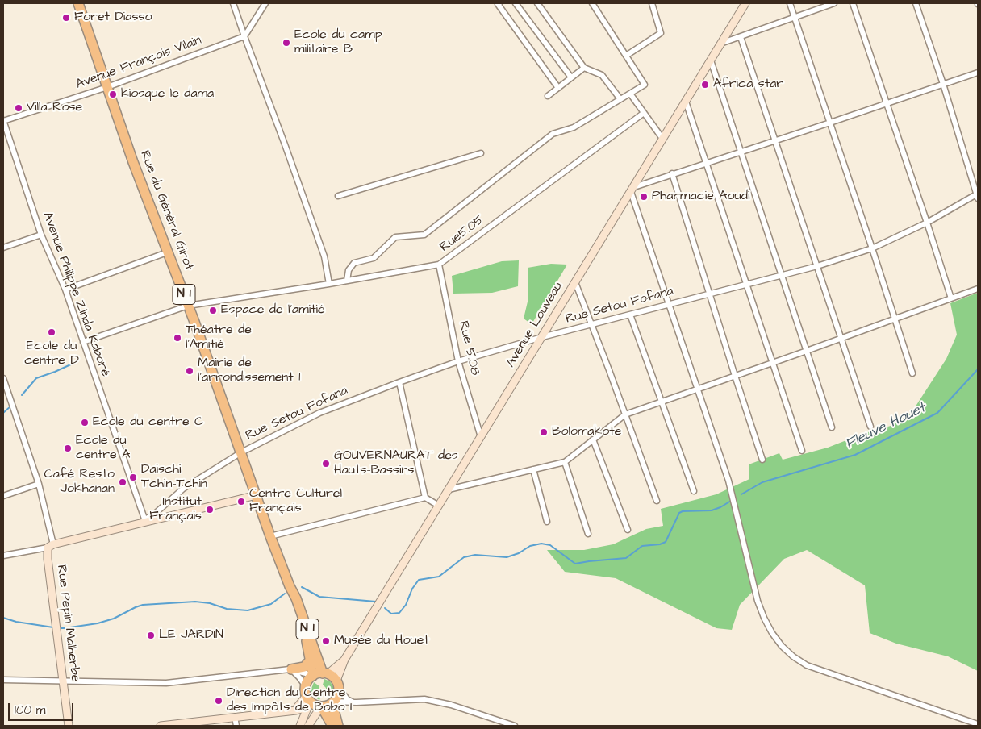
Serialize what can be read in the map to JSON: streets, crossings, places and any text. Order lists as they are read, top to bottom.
{
  "streets": {
    "highway": ["Rue du Général Girot", "N 1"],
    "main road": ["Avenue Louveau", "Rue Pepin Malherbe"],
    "street": [
      "Avenue François Vilain",
      "Rue5.05",
      "Avenue Philippe Zinda Kaboré",
      "Rue Setou Fofana",
      "Rue 5.08"
    ]
  },
  "crossings": [
    ["Avenue François Vilain", "Rue du Général Girot"],
    ["Avenue François Vilain", "Avenue Philippe Zinda Kaboré"],
    ["Rue du Général Girot", "Rue5.05"],
    ["Rue du Général Girot", "N 1"],
    ["Rue du Général Girot", "Rue Setou Fofana"],
    ["Rue5.05", "Avenue Philippe Zinda Kaboré"],
    ["Rue5.05", "Rue 5.08"],
    ["Avenue Philippe Zinda Kaboré", "Rue Setou Fofana"],
    ["N 1", "Avenue Louveau"],
    ["Rue Setou Fofana", "Avenue Louveau"],
    ["Rue Setou Fofana", "Rue 5.08"],
    ["Avenue Louveau", "Rue 5.08"]
  ],
  "water": ["Fleuve Houet"],
  "places": [
    "Foret Diasso",
    "Ecole du camp militaire B",
    "Africa star",
    "kiosque le dama",
    "Villa Rose",
    "Pharmacie Aoudi",
    "Espace de l'amitié",
    "Ecole du centre D",
    "Théatre de l'Amitié",
    "Mairie de l'arrondissement 1",
    "Ecole du centre C",
    "Bolomakote",
    "Ecole du centre A",
    "GOUVERNAURAT des Hauts-Bassins",
    "Daischi Tchin-Tchin",
    "Café Resto Jokhanan",
    "Centre Culturel Français",
    "Institut Français",
    "LE JARDIN",
    "Musée du Houet",
    "Direction du Centre des Impôts de Bobo I"
  ],
  "scale_bar": "100 m"
}
